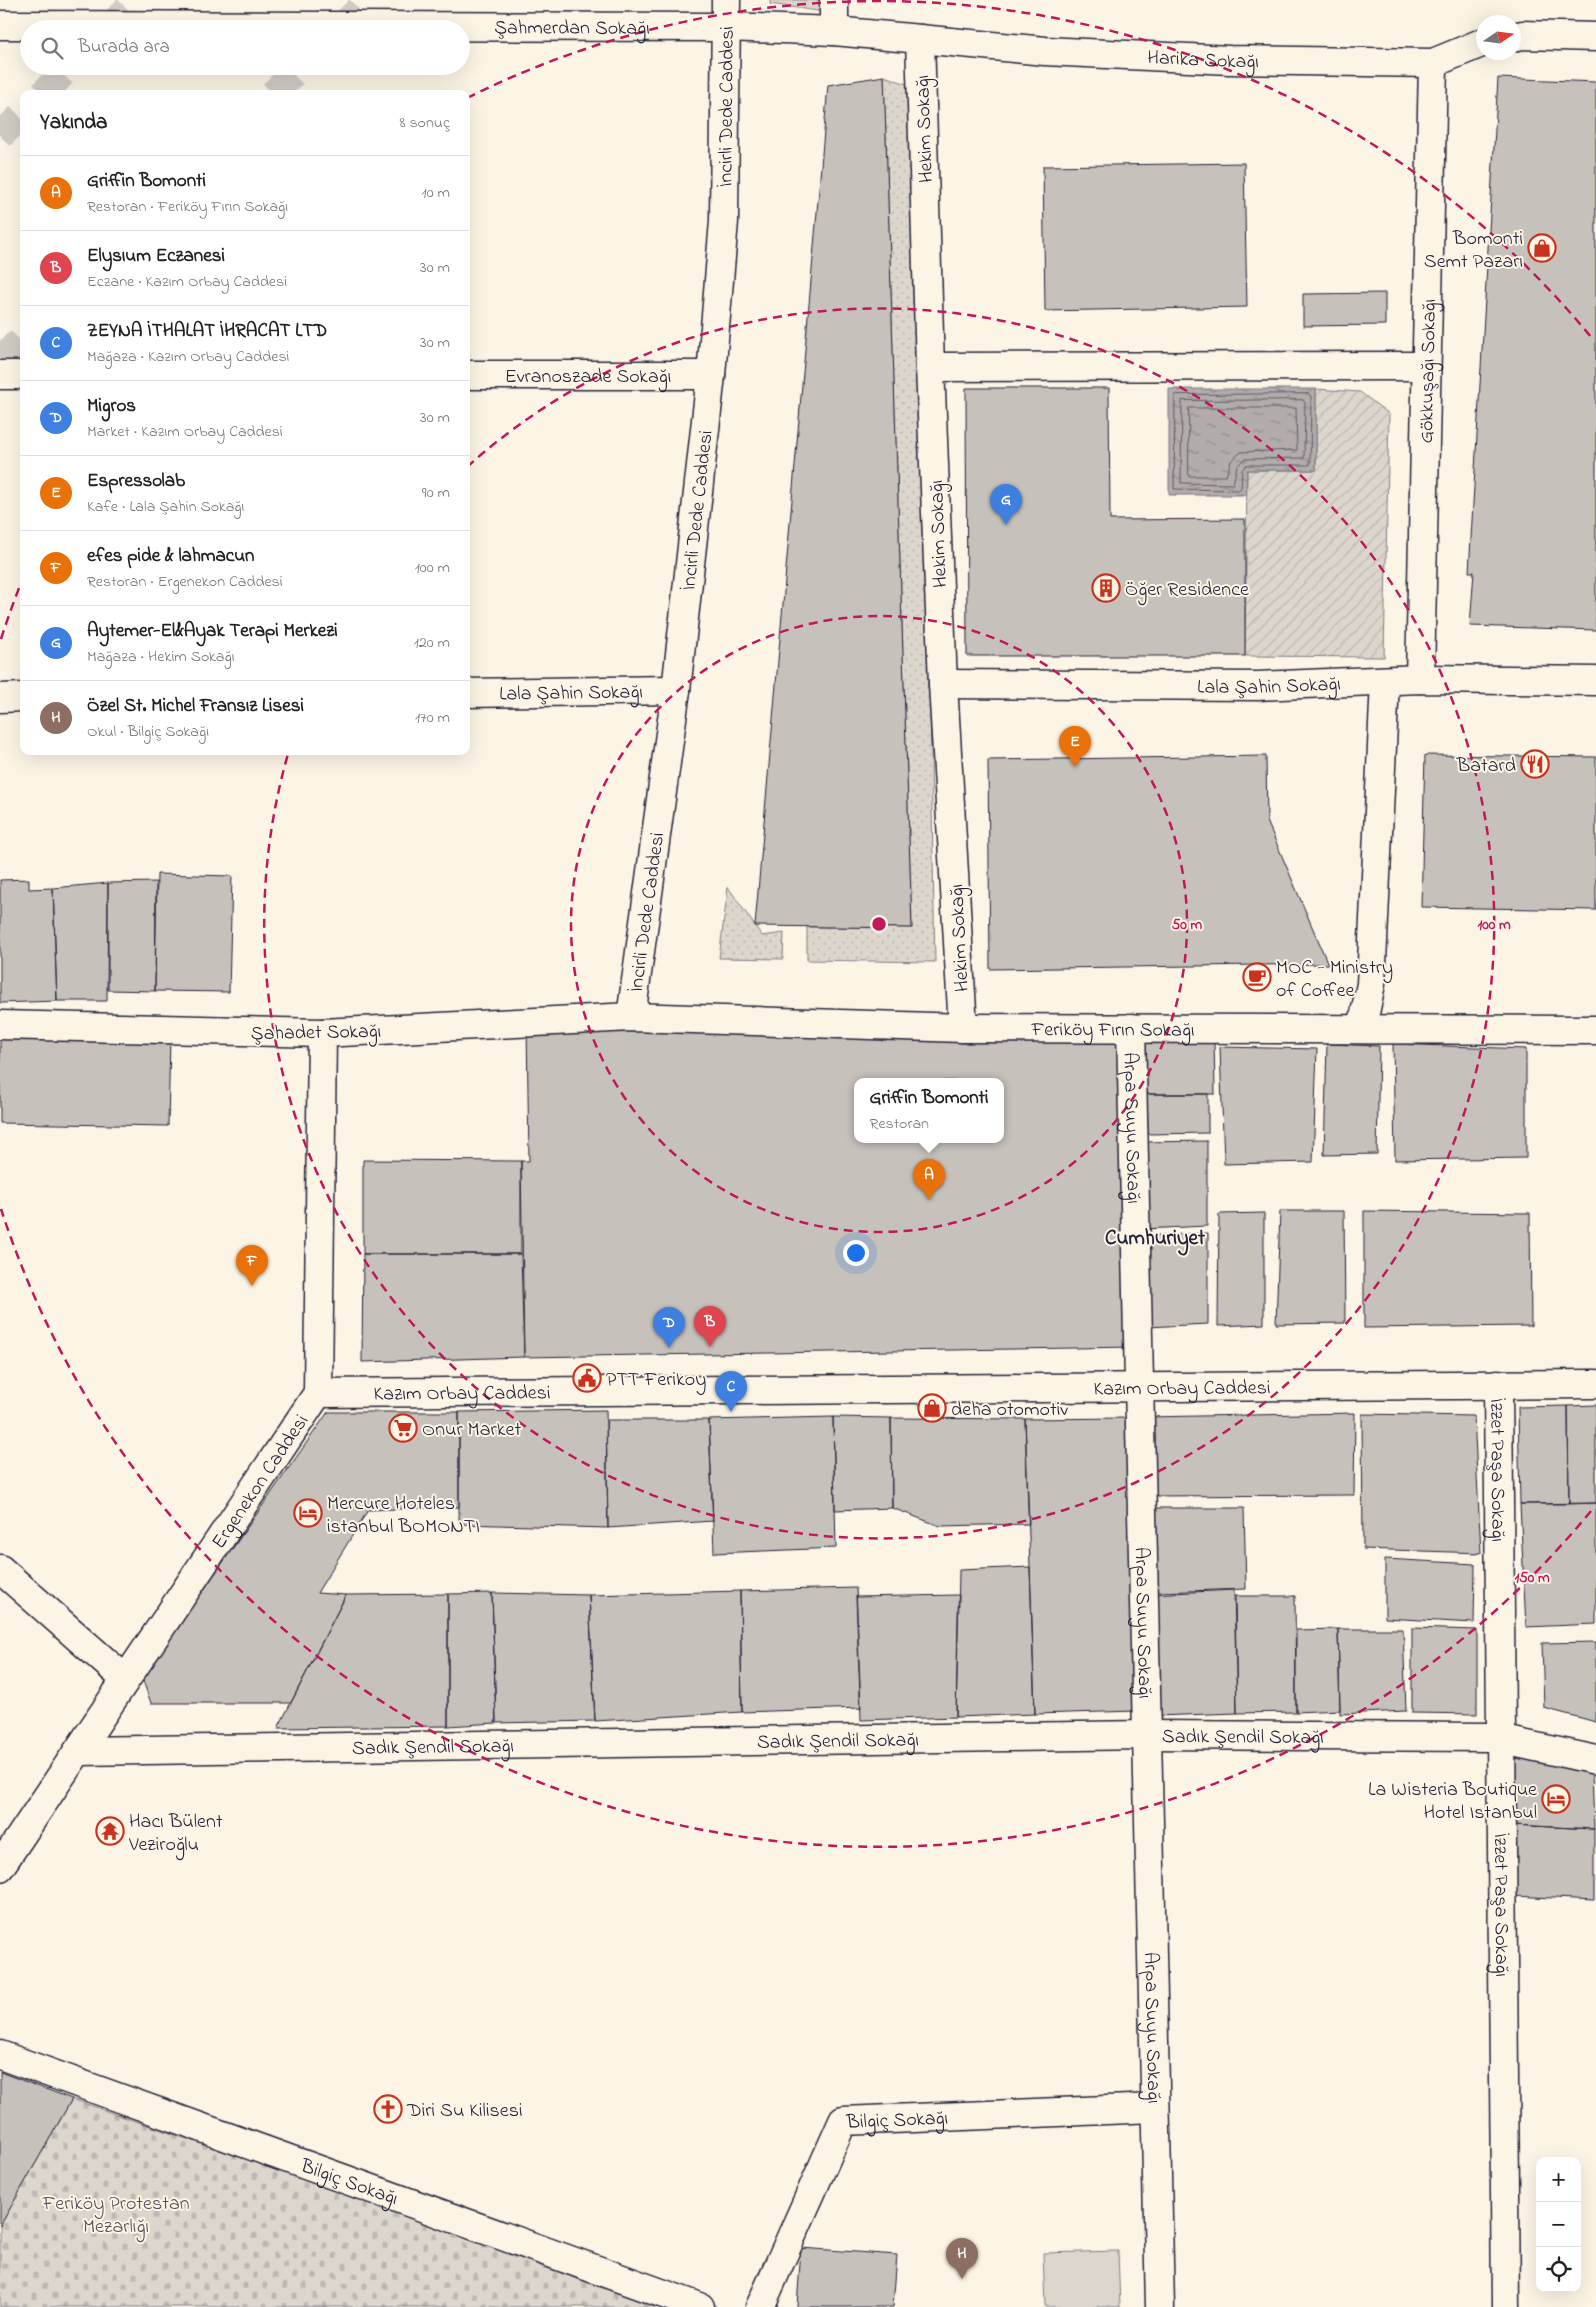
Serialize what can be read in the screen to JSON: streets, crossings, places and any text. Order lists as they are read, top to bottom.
{
  "streets": {
    "street": [
      "Şahmerdan Sokağı",
      "Harika Sokağı",
      "İncirli Dede Caddesi",
      "Hekim Sokağı",
      "Gökkuşağı Sokağı",
      "Evranoszade Sokağı",
      "Lala Şahin Sokağı",
      "Feriköy Fırın Sokağı",
      "Şahadet Sokağı",
      "Arpa Suyu Sokağı",
      "Kazım Orbay Caddesi",
      "İzzet Paşa Sokağı",
      "Ergenekon Caddesi",
      "Sadık Şendil Sokağı",
      "Bilgiç Sokağı"
    ]
  },
  "crossings": [
    ["Şahmerdan Sokağı", "Harika Sokağı"],
    ["Şahmerdan Sokağı", "İncirli Dede Caddesi"],
    ["Harika Sokağı", "Hekim Sokağı"],
    ["Harika Sokağı", "Gökkuşağı Sokağı"],
    ["İncirli Dede Caddesi", "Evranoszade Sokağı"],
    ["İncirli Dede Caddesi", "Lala Şahin Sokağı"],
    ["İncirli Dede Caddesi", "Feriköy Fırın Sokağı"],
    ["İncirli Dede Caddesi", "Şahadet Sokağı"],
    ["Hekim Sokağı", "Lala Şahin Sokağı"],
    ["Hekim Sokağı", "Feriköy Fırın Sokağı"],
    ["Gökkuşağı Sokağı", "Lala Şahin Sokağı"],
    ["Feriköy Fırın Sokağı", "Şahadet Sokağı"],
    ["Feriköy Fırın Sokağı", "Arpa Suyu Sokağı"],
    ["Şahadet Sokağı", "Ergenekon Caddesi"],
    ["Arpa Suyu Sokağı", "Kazım Orbay Caddesi"],
    ["Arpa Suyu Sokağı", "Sadık Şendil Sokağı"],
    ["Arpa Suyu Sokağı", "Bilgiç Sokağı"],
    ["Kazım Orbay Caddesi", "İzzet Paşa Sokağı"],
    ["Kazım Orbay Caddesi", "Ergenekon Caddesi"],
    ["İzzet Paşa Sokağı", "Sadık Şendil Sokağı"],
    ["Ergenekon Caddesi", "Sadık Şendil Sokağı"]
  ],
  "districts": ["Cumhuriyet"],
  "parks": ["Feriköy Protestan Mezarlığı"],
  "places": {
    "shop": ["Bomonti Semt Pazarı", "deha otomotiv"],
    "building": ["Öğer Residence"],
    "restaurant": ["Batard"],
    "cafe": ["MOC - Ministry of Coffee"],
    "public building": ["PTT Ferikoy"],
    "supermarket": ["Onur Market"],
    "hotel": ["Mercure Hoteles istanbul BOMONTI", "La Wisteria Boutique Hotel Istanbul"],
    "temple": ["Hacı Bülent Veziroğlu"],
    "church": ["Diri Su Kilisesi"]
  },
  "north": "right",
  "page": {
    "search": "Burada ara",
    "heading": ["Yakında", "8 sonuç"],
    "list": [
      {
        "mark": "A",
        "name": "Griffin Bomonti",
        "note": "Restoran · Feriköy Fırın Sokağı",
        "value": "10 m"
      },
      {
        "mark": "B",
        "name": "Elysıum Eczanesi",
        "note": "Eczane · Kazım Orbay Caddesi",
        "value": "30 m"
      },
      {
        "mark": "C",
        "name": "ZEYNA İTHALAT İHRACAT LTD",
        "note": "Mağaza · Kazım Orbay Caddesi",
        "value": "30 m"
      },
      {
        "mark": "D",
        "name": "Migros",
        "note": "Market · Kazım Orbay Caddesi",
        "value": "30 m"
      },
      {
        "mark": "E",
        "name": "Espressolab",
        "note": "Kafe · Lala Şahin Sokağı",
        "value": "90 m"
      },
      {
        "mark": "F",
        "name": "efes pide & lahmacun",
        "note": "Restoran · Ergenekon Caddesi",
        "value": "100 m"
      },
      {
        "mark": "G",
        "name": "Aytemer-El&Ayak Terapi Merkezi",
        "note": "Mağaza · Hekim Sokağı",
        "value": "120 m"
      },
      {
        "mark": "H",
        "name": "Özel St. Michel Fransız Lisesi",
        "note": "Okul · Bilgiç Sokağı",
        "value": "170 m"
      }
    ],
    "pins": [
      "G",
      "E",
      "A",
      "F",
      "B",
      "D",
      "C",
      "H"
    ],
    "popup": ["Griffin Bomonti", "Restoran"],
    "map_buttons": ["+", "−"]
  },
  "rings": ["50 m", "100 m", "150 m"]
}
